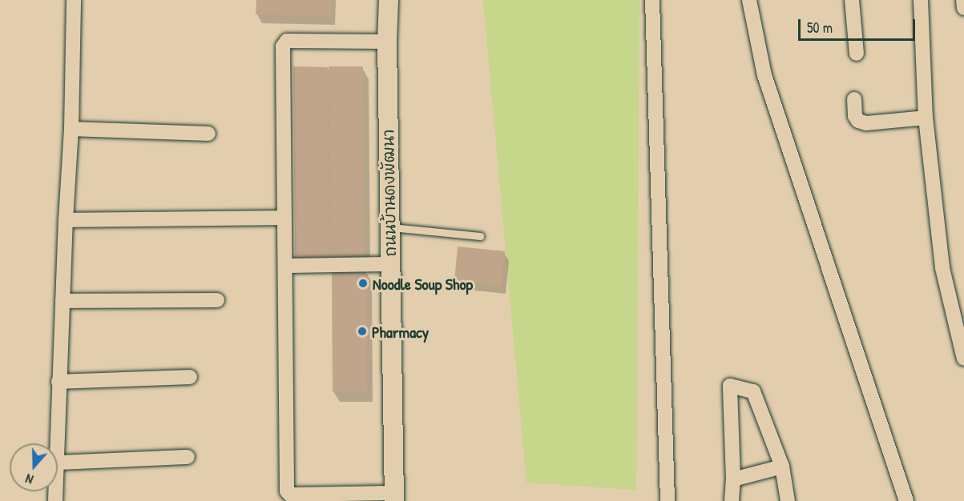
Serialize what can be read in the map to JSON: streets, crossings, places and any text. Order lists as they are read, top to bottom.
{
  "streets": {
    "street": ["ถนนบ้านดงพัฒนา"]
  },
  "places": ["Noodle Soup Shop", "Pharmacy"],
  "scale_bar": "50 m",
  "north": "bottom"
}
